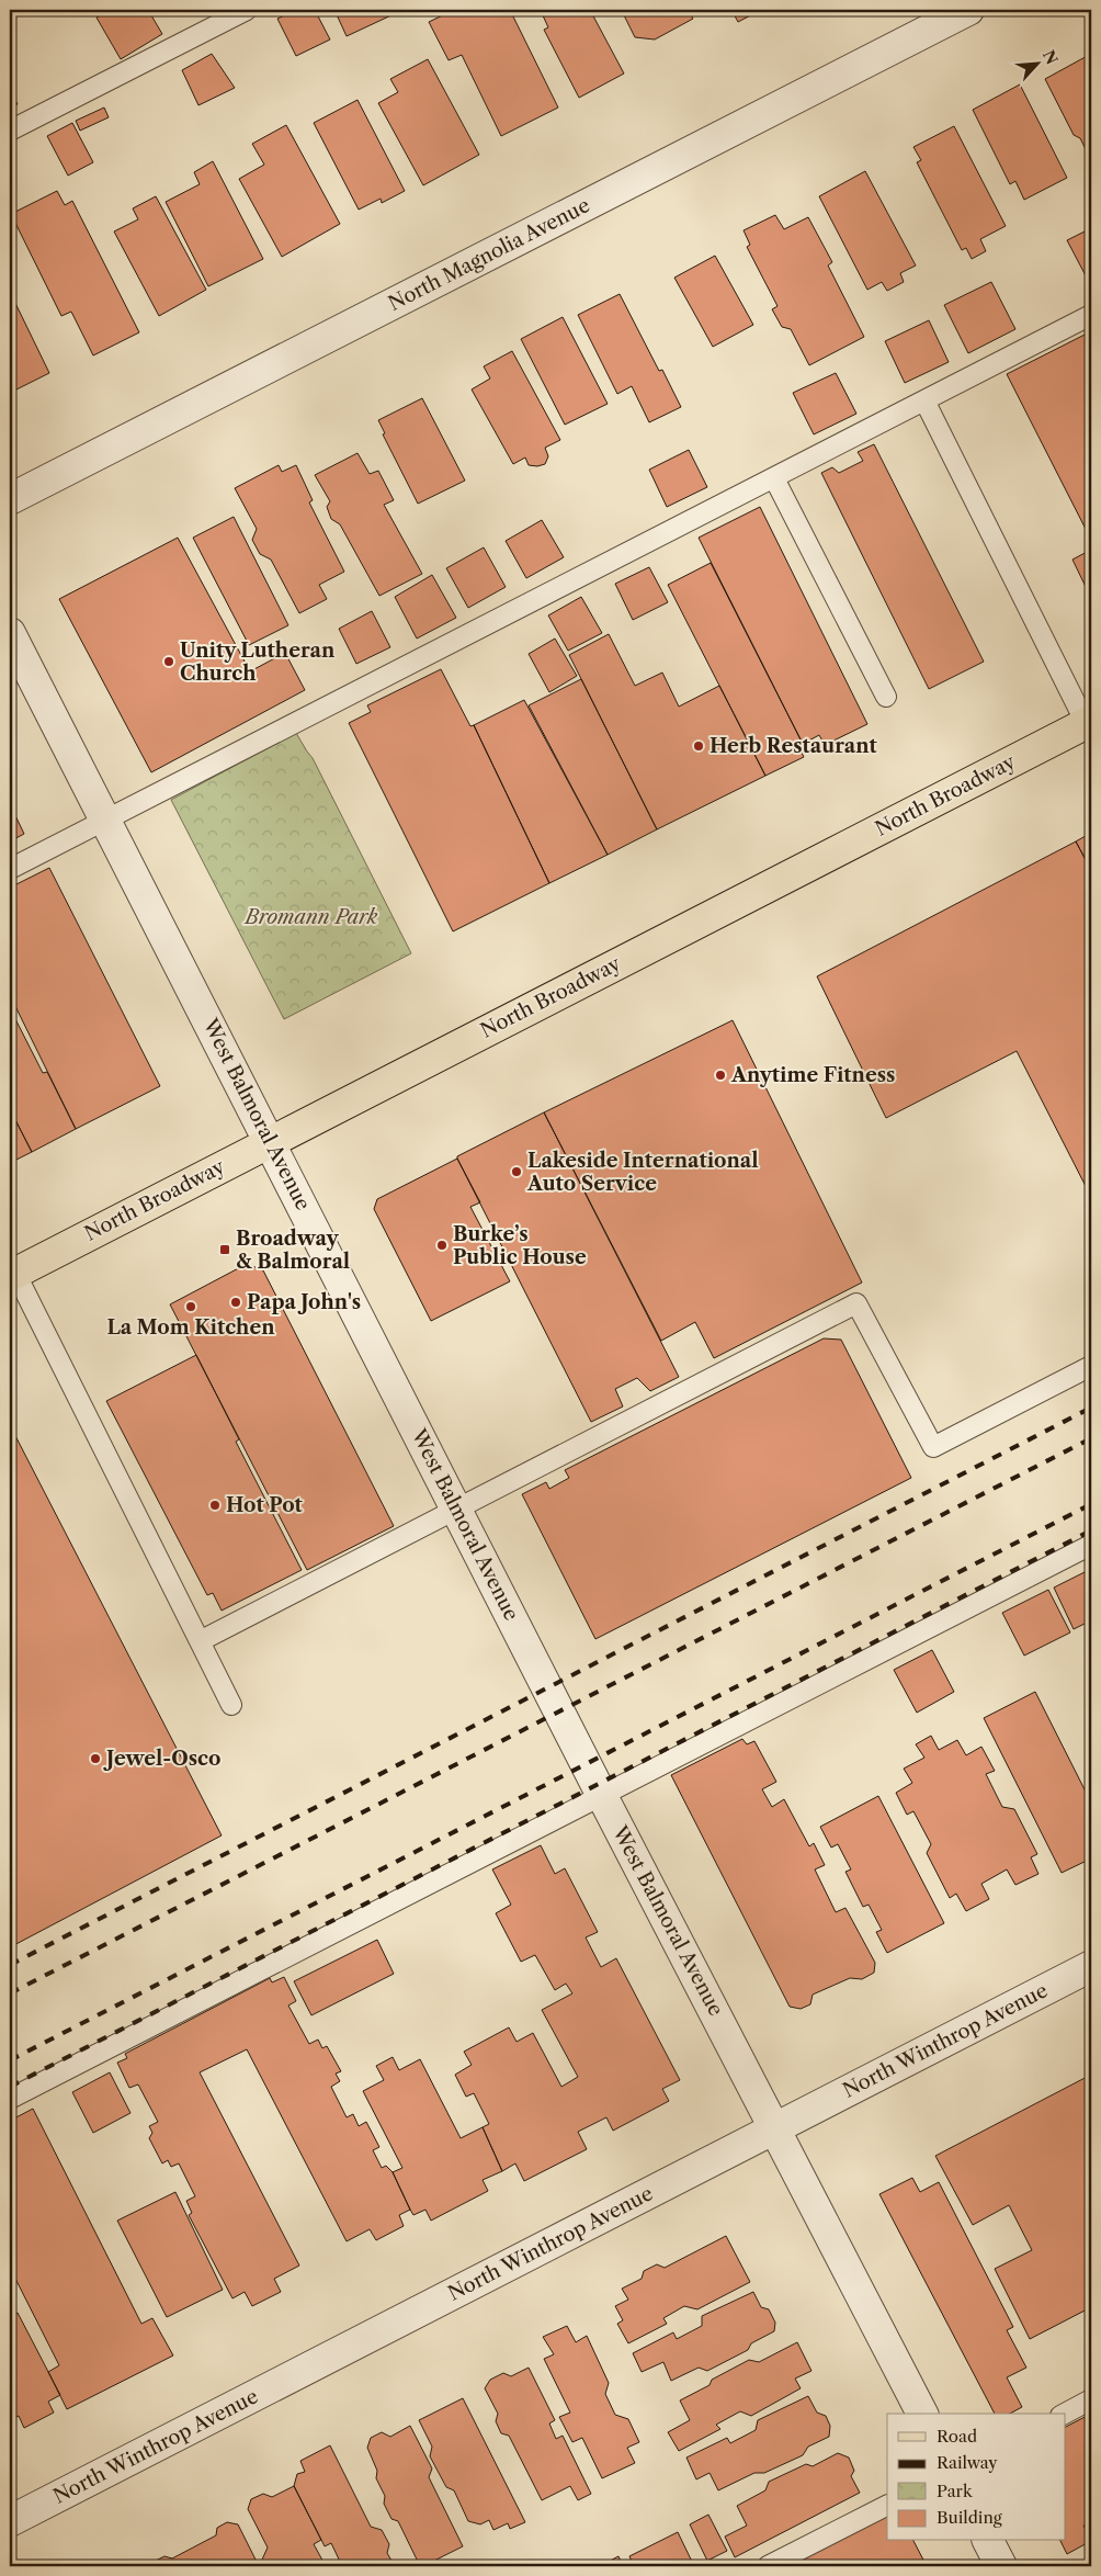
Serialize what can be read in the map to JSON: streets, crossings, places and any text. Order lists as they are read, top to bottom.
{
  "streets": {
    "main road": ["North Broadway"],
    "street": ["North Magnolia Avenue", "West Balmoral Avenue", "North Winthrop Avenue"]
  },
  "crossings": [
    ["North Broadway", "West Balmoral Avenue"],
    ["West Balmoral Avenue", "North Winthrop Avenue"]
  ],
  "parks": ["Bromann Park"],
  "places": {
    "other": [
      "Unity Lutheran Church",
      "Herb Restaurant",
      "Anytime Fitness",
      "Lakeside International Auto Service",
      "Burke’s Public House",
      "Papa John's",
      "La Mom Kitchen",
      "Hot Pot",
      "Jewel-Osco"
    ],
    "transit": ["Broadway & Balmoral"]
  },
  "legend": [
    "Road",
    "Railway",
    "Park",
    "Building"
  ],
  "north": "top right"
}
